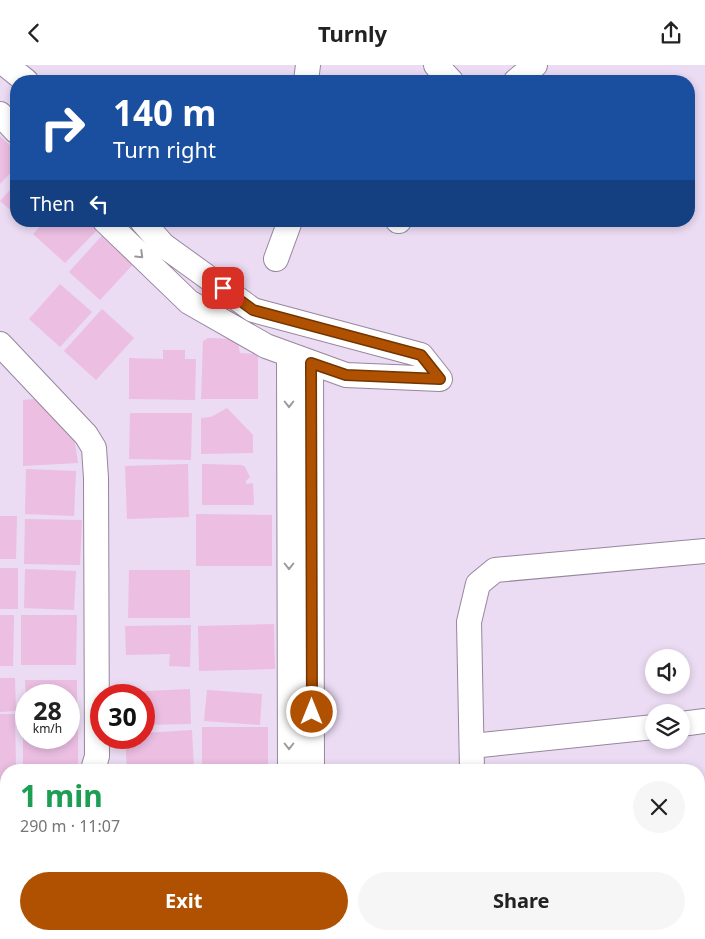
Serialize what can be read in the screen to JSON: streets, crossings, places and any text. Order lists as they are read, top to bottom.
{
  "page": {
    "header": "Turnly",
    "turn": ["140 m", "Turn right"],
    "then": "Then",
    "speed": "28 km/h",
    "limit": "30",
    "heading": ["1 min", "290 m · 11:07"],
    "buttons": ["Exit", "Share"]
  }
}
